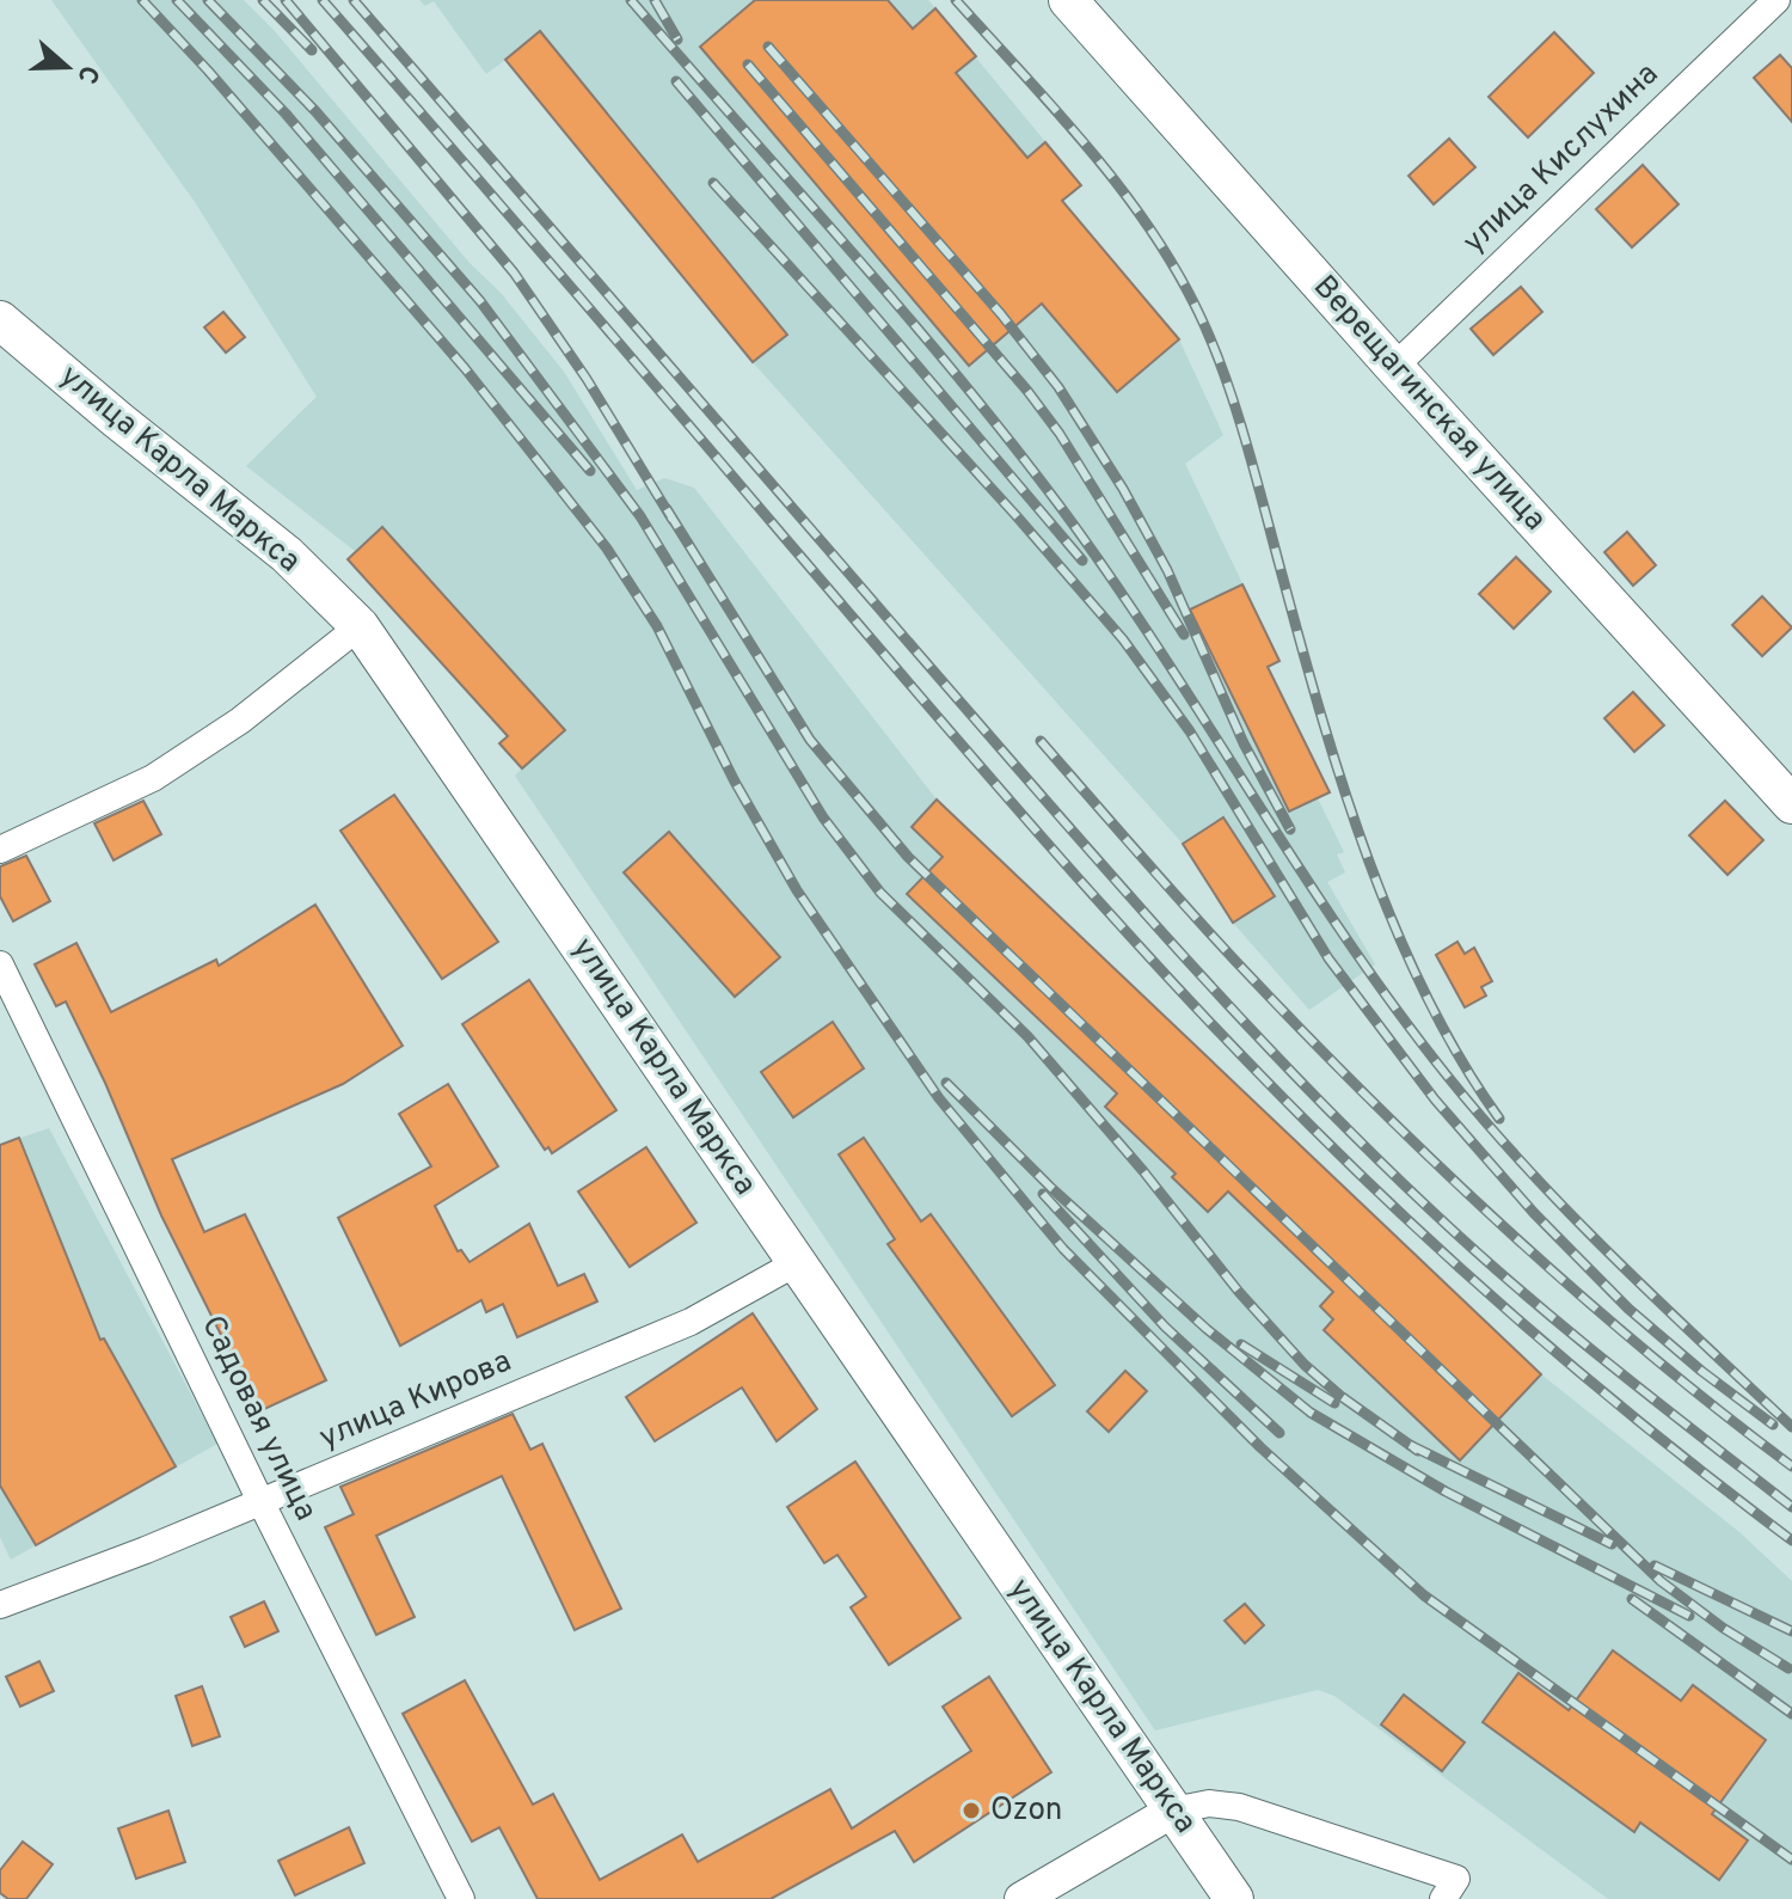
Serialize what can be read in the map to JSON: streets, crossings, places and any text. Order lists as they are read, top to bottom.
{
  "streets": {
    "main road": ["Верещагинская улица", "улица Карла Маркса"],
    "street": ["улица Кислухина", "улица Кирова", "Садовая улица"]
  },
  "crossings": [
    ["улица Кислухина", "Верещагинская улица"],
    ["улица Карла Маркса", "улица Кирова"],
    ["улица Кирова", "Садовая улица"]
  ],
  "places": ["Ozon"],
  "north": "right"
}
